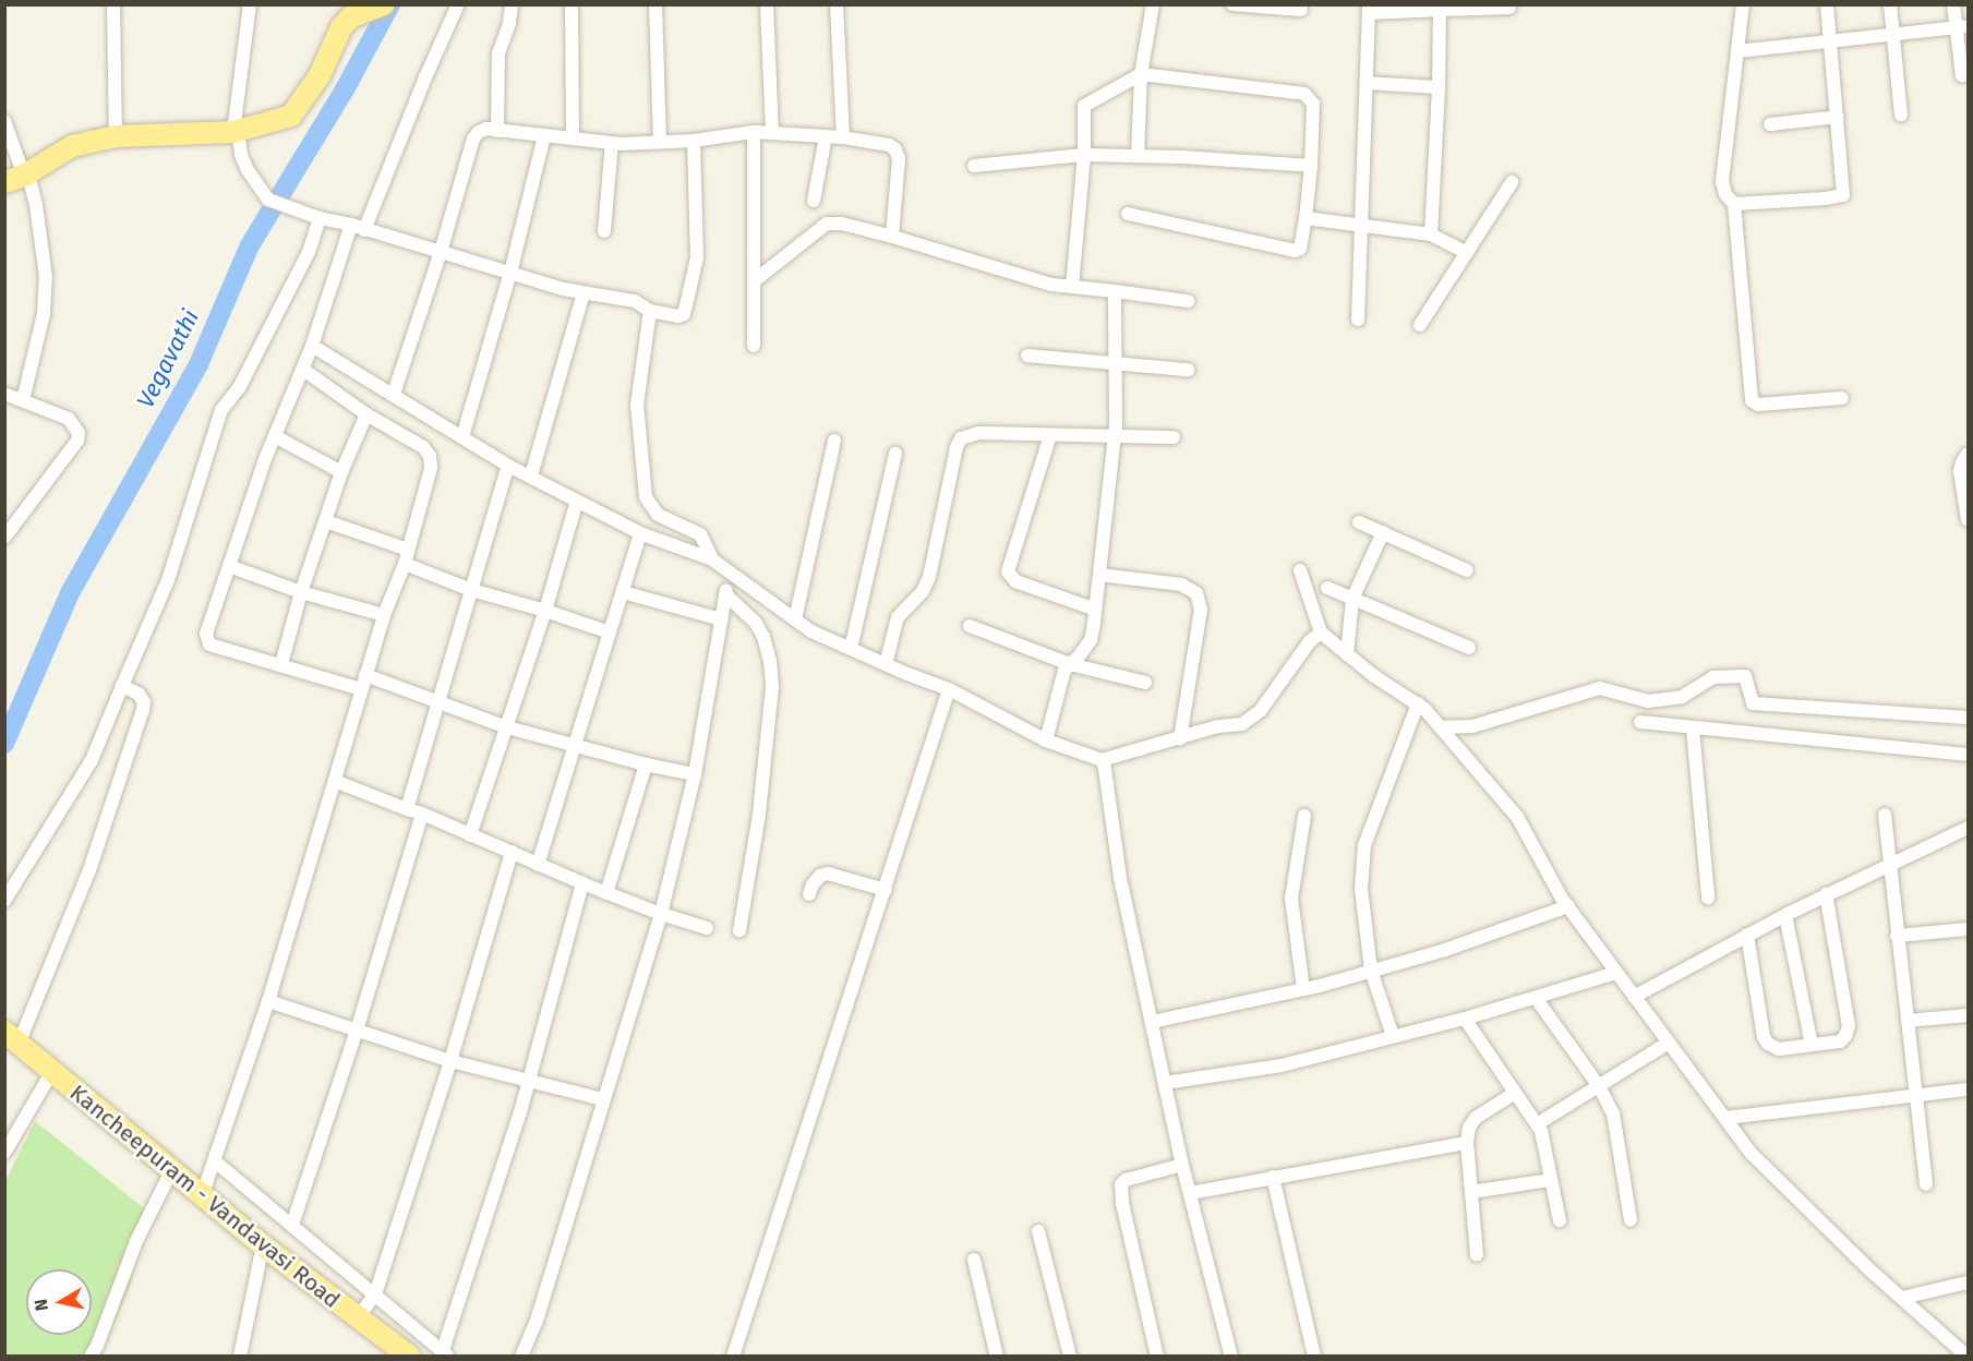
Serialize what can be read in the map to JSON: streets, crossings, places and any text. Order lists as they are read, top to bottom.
{
  "streets": {
    "main road": ["Kancheepuram - Vandavasi Road"]
  },
  "water": ["Vegavathi"],
  "north": "left"
}
